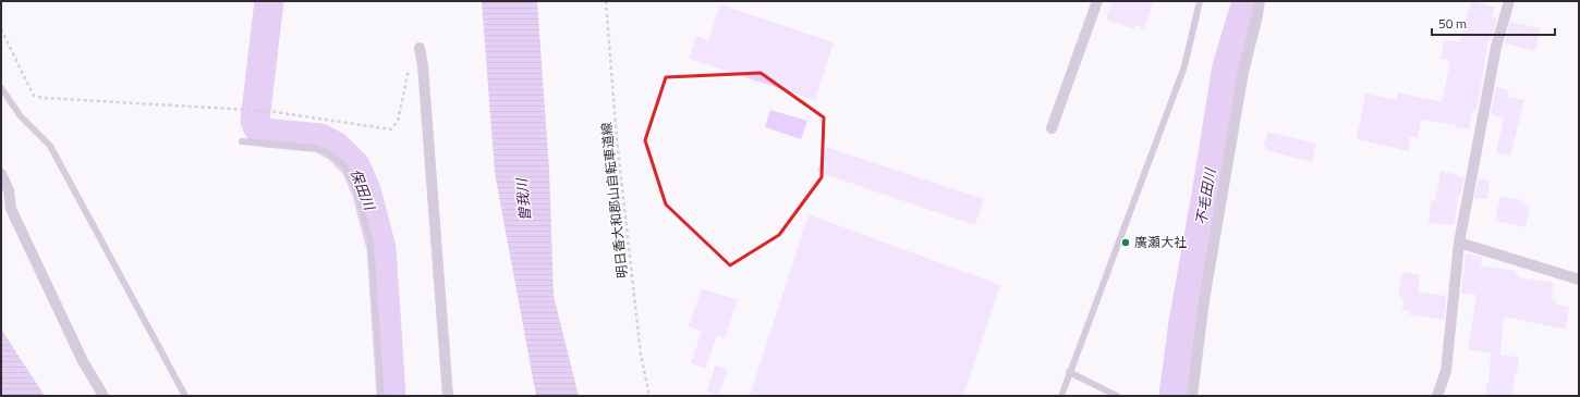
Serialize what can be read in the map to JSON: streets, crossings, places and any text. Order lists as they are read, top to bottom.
{
  "streets": {
    "path": ["明日香大和郡山自転車道線"]
  },
  "water": ["保田川", "不毛田川", "曽我川"],
  "places": ["廣瀬大社"],
  "scale_bar": "50 m"
}
